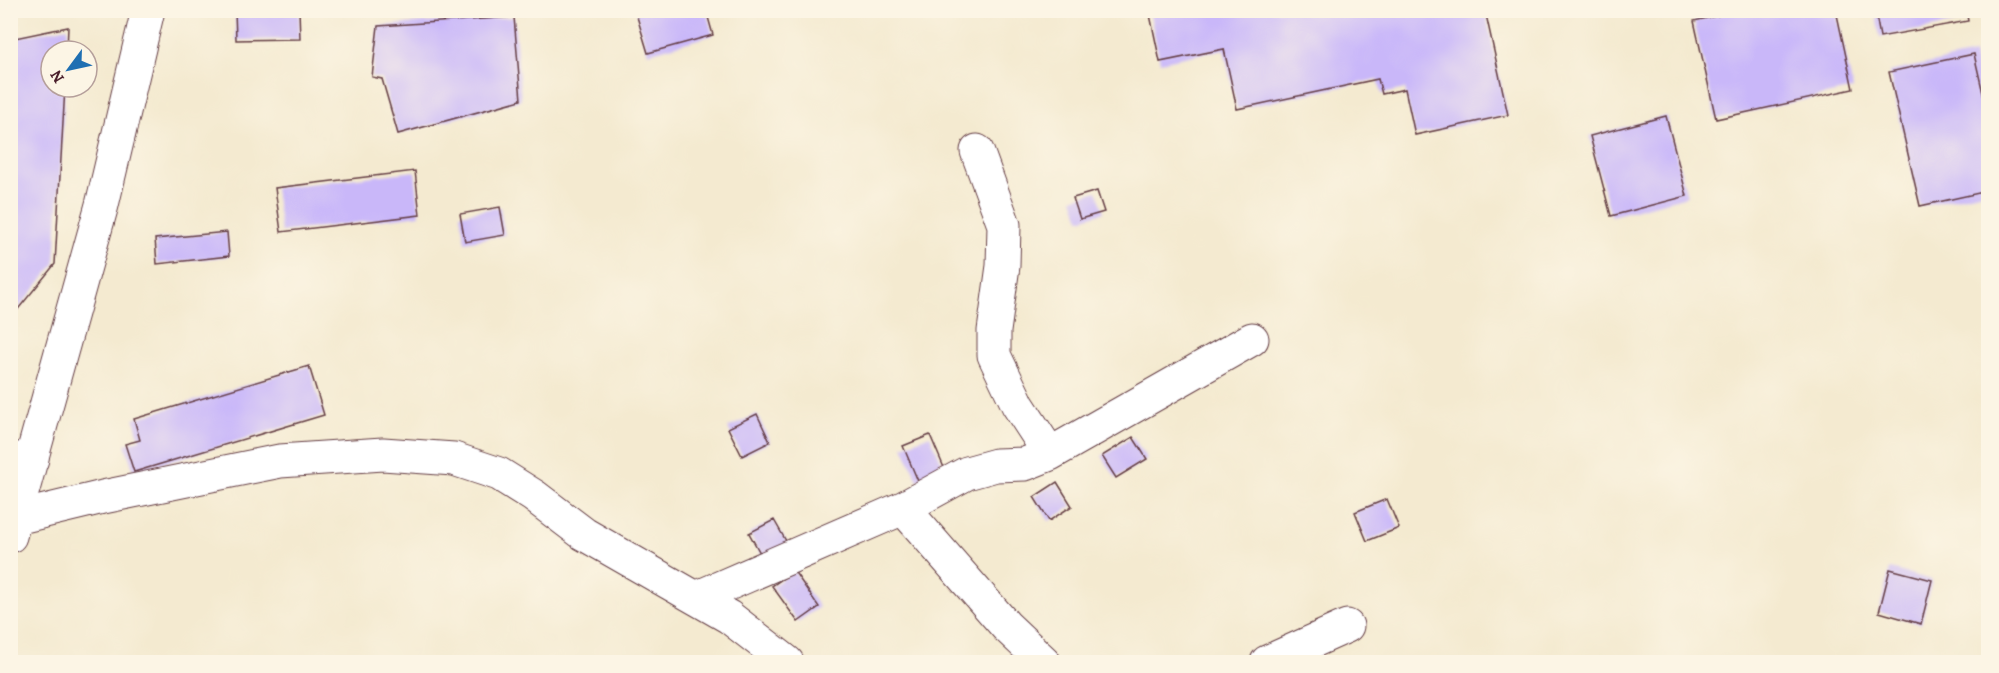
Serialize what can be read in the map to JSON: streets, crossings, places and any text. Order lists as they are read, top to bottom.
{
  "north": "bottom left"
}
